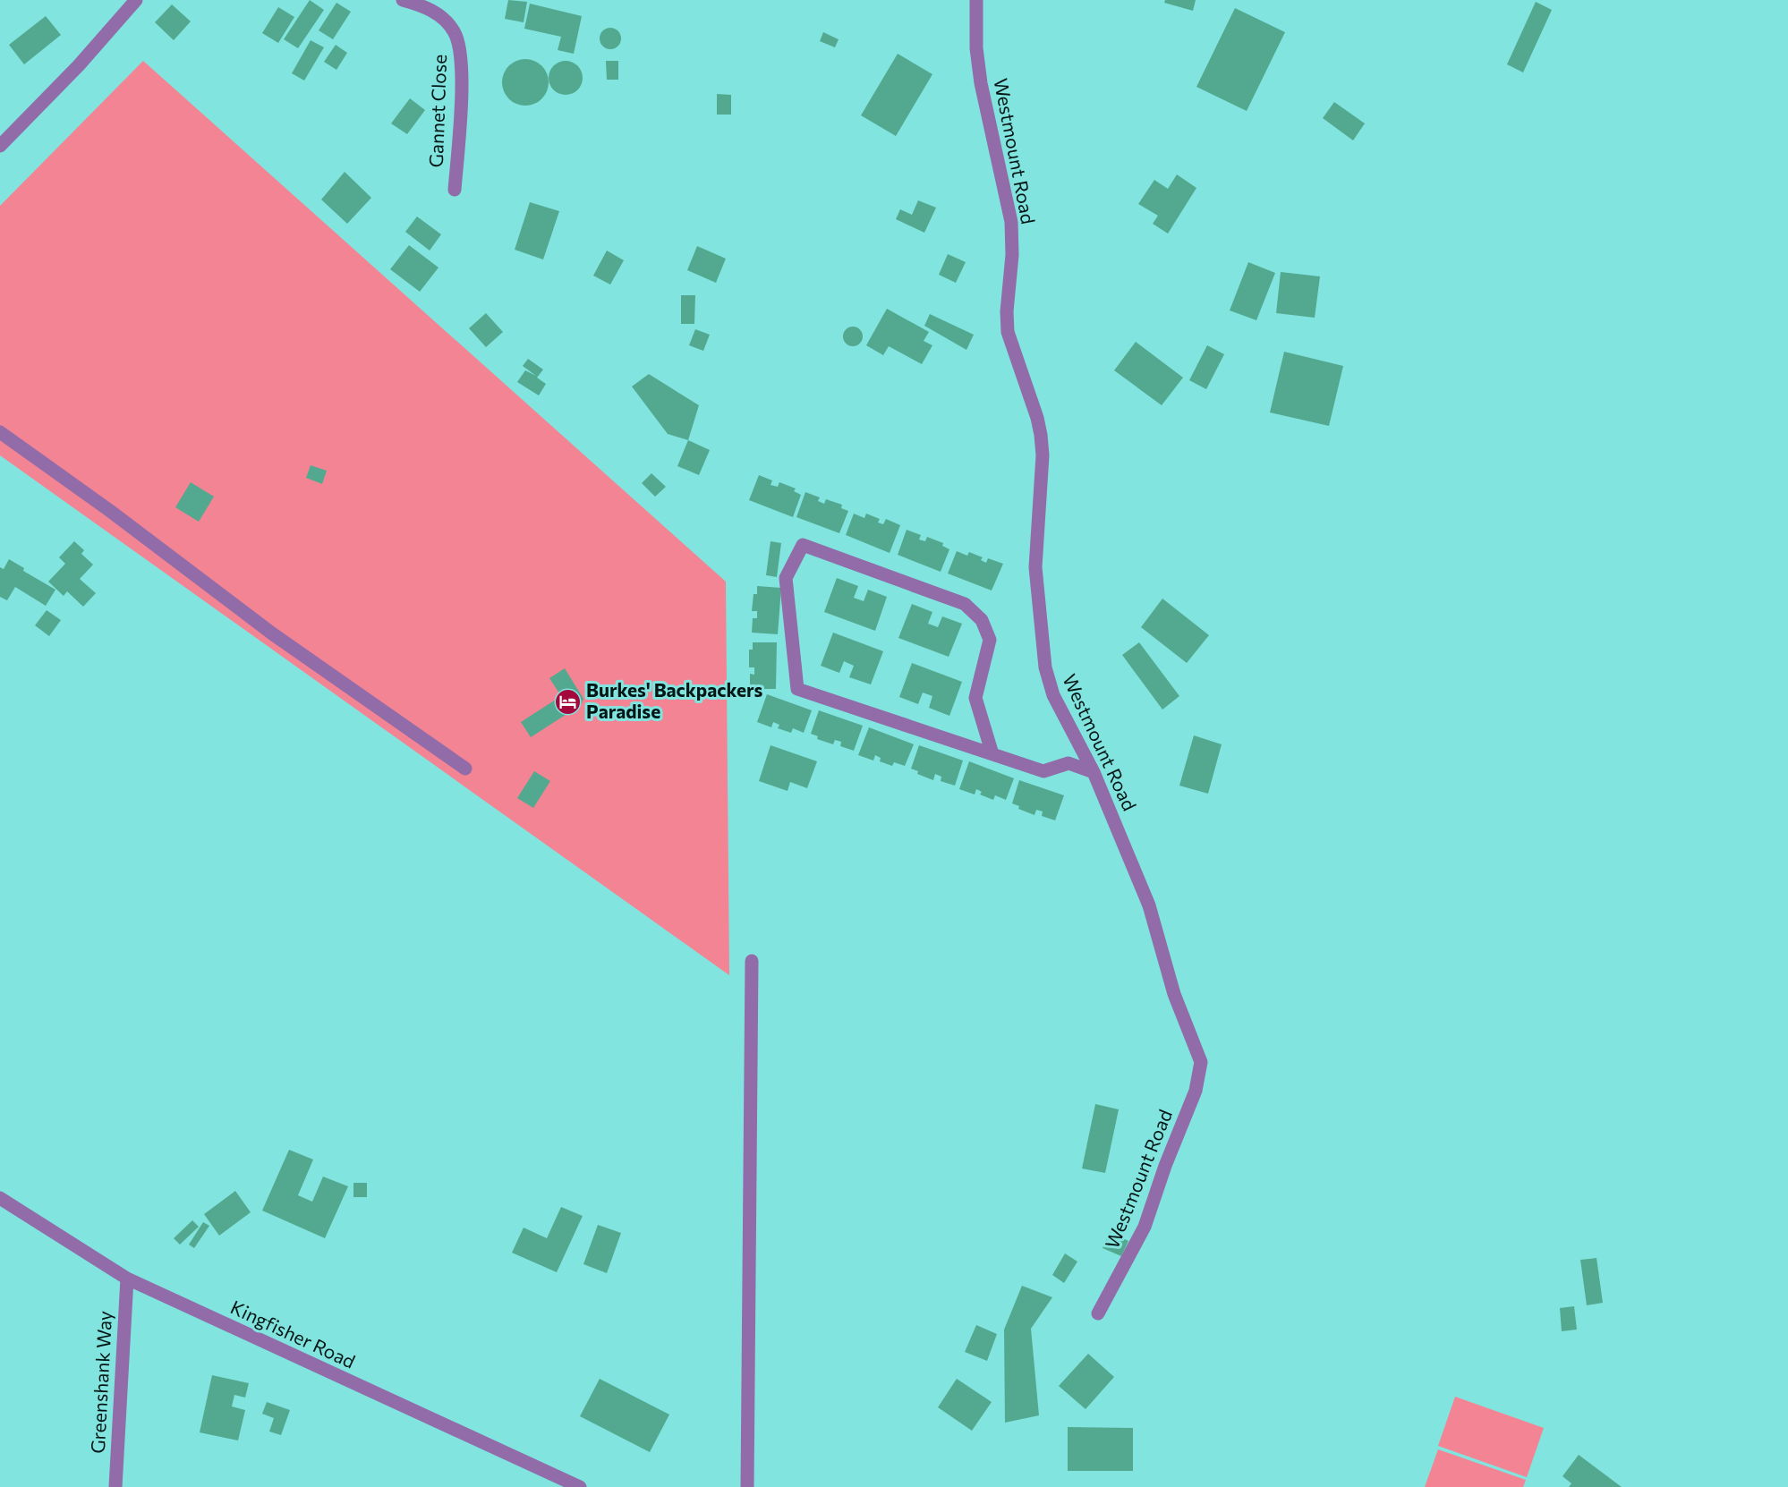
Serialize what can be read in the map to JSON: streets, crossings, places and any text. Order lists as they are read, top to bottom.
{
  "streets": {
    "street": [
      "Gannet Close",
      "Westmount Road",
      "Kingfisher Road",
      "Greenshank Way"
    ]
  },
  "crossings": [
    ["Kingfisher Road", "Greenshank Way"]
  ],
  "places": {
    "hotel": ["Burkes' Backpackers Paradise"]
  }
}
